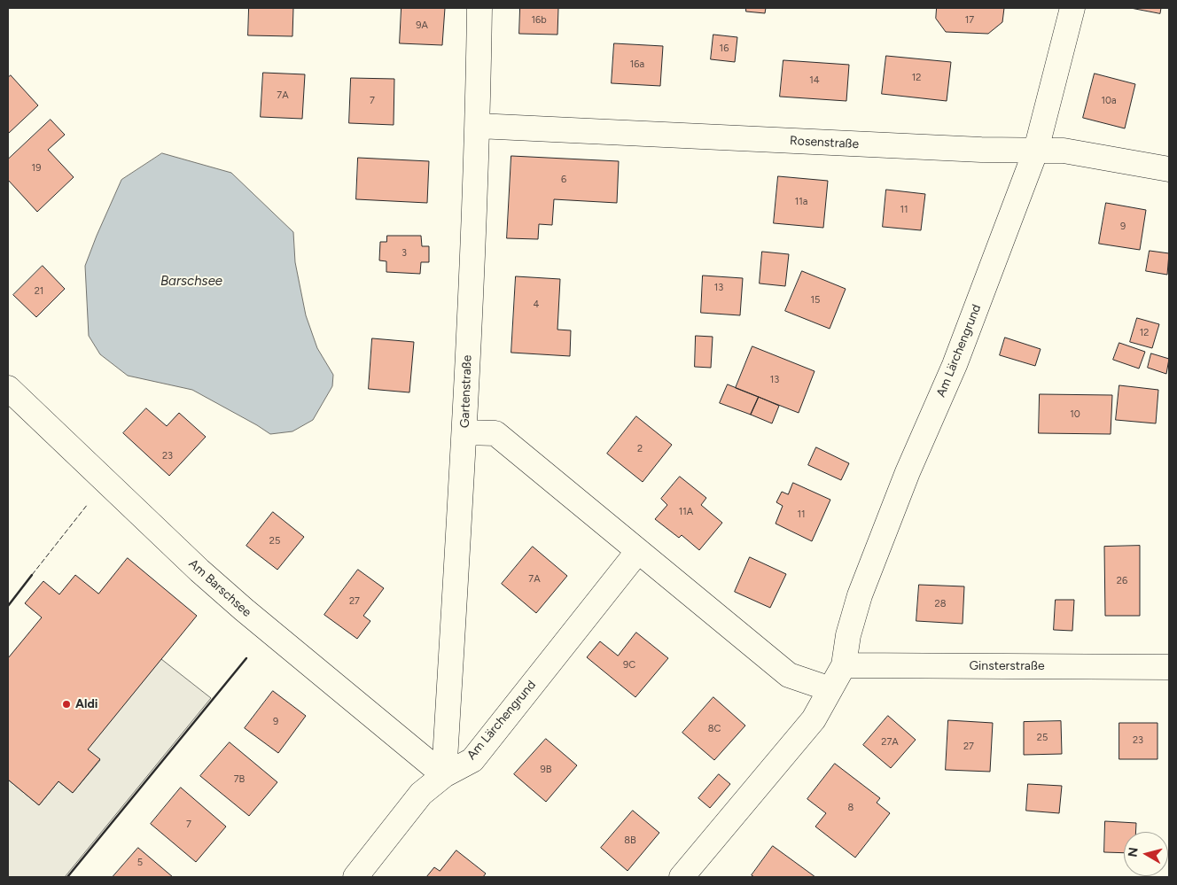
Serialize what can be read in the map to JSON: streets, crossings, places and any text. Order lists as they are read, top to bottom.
{
  "streets": {
    "street": [
      "Rosenstraße",
      "Am Lärchengrund",
      "Gartenstraße",
      "Am Barschsee",
      "Ginsterstraße"
    ]
  },
  "crossings": [
    ["Rosenstraße", "Am Lärchengrund"],
    ["Rosenstraße", "Gartenstraße"],
    ["Am Lärchengrund", "Gartenstraße"],
    ["Am Lärchengrund", "Am Barschsee"],
    ["Am Lärchengrund", "Ginsterstraße"],
    ["Gartenstraße", "Am Barschsee"]
  ],
  "water": ["Barschsee"],
  "places": ["Aldi"],
  "house_numbers": [
    "16b",
    "17",
    "9A",
    "16",
    "16a",
    "12",
    "14",
    "7A",
    "7",
    "10a",
    "19",
    "6",
    "11a",
    "11",
    "9",
    "3",
    "13",
    "21",
    "15",
    "4",
    "12",
    "13",
    "10",
    "2",
    "23",
    "11A",
    "11",
    "25",
    "7A",
    "26",
    "27",
    "28",
    "9C",
    "9",
    "8C",
    "25",
    "23",
    "27A",
    "27",
    "9B",
    "7B",
    "8",
    "7",
    "8B",
    "5"
  ],
  "north": "left"
}
